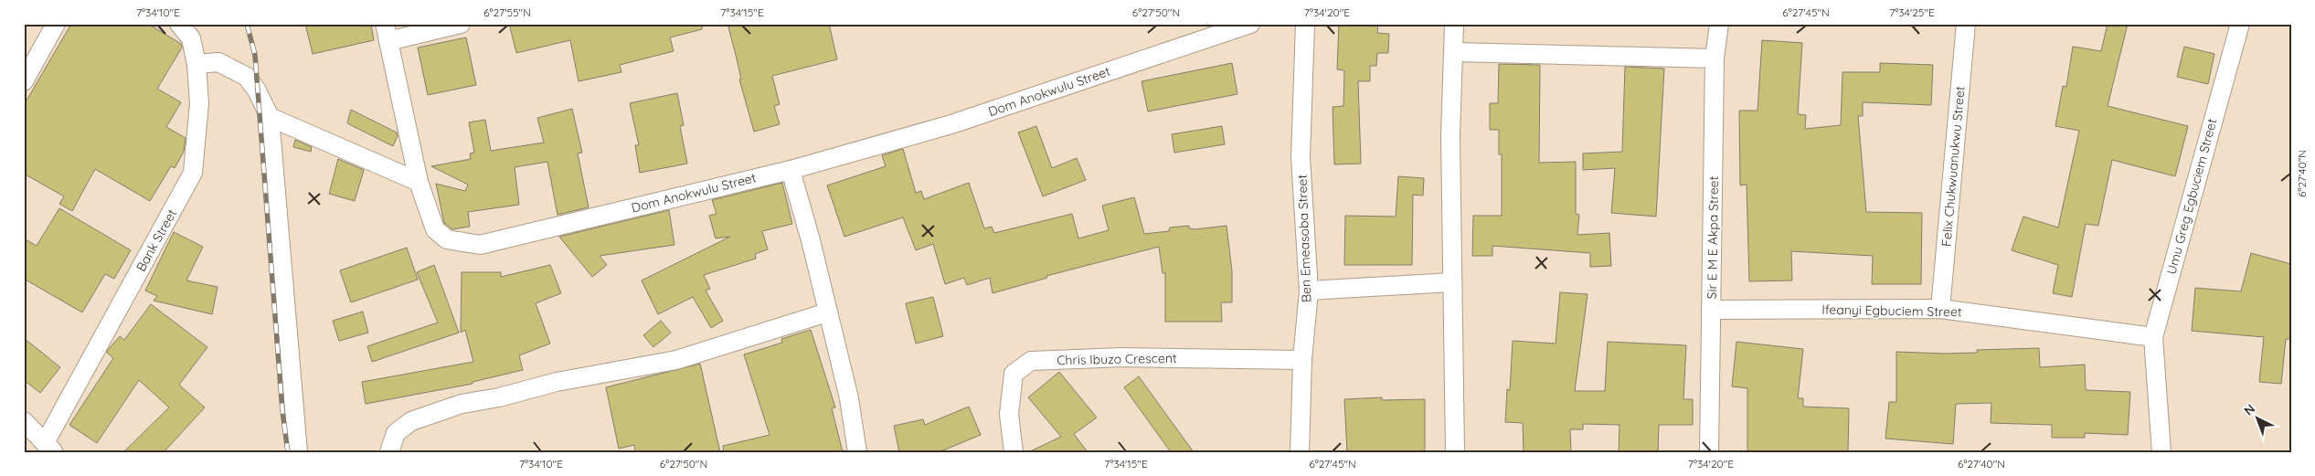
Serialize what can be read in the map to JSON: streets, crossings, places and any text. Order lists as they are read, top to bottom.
{
  "streets": {
    "street": [
      "Dom Anokwulu Street",
      "Felix Chukwuanukwu Street",
      "Umu Greg Egbuciem Street",
      "Sir E M E Akpa Street",
      "Ben Emeasoba Street",
      "Bank Street",
      "Ifeanyi Egbuciem Street",
      "Chris Ibuzo Crescent"
    ]
  },
  "crossings": [
    ["Felix Chukwuanukwu Street", "Ifeanyi Egbuciem Street"],
    ["Umu Greg Egbuciem Street", "Ifeanyi Egbuciem Street"],
    ["Sir E M E Akpa Street", "Ifeanyi Egbuciem Street"],
    ["Ben Emeasoba Street", "Chris Ibuzo Crescent"]
  ],
  "north": "top left",
  "coordinates": [
    "7°34'10\"E",
    "6°27'55\"N",
    "7°34'15\"E",
    "6°27'50\"N",
    "7°34'20\"E",
    "6°27'45\"N",
    "7°34'25\"E",
    "6°27'40\"N"
  ]
}
